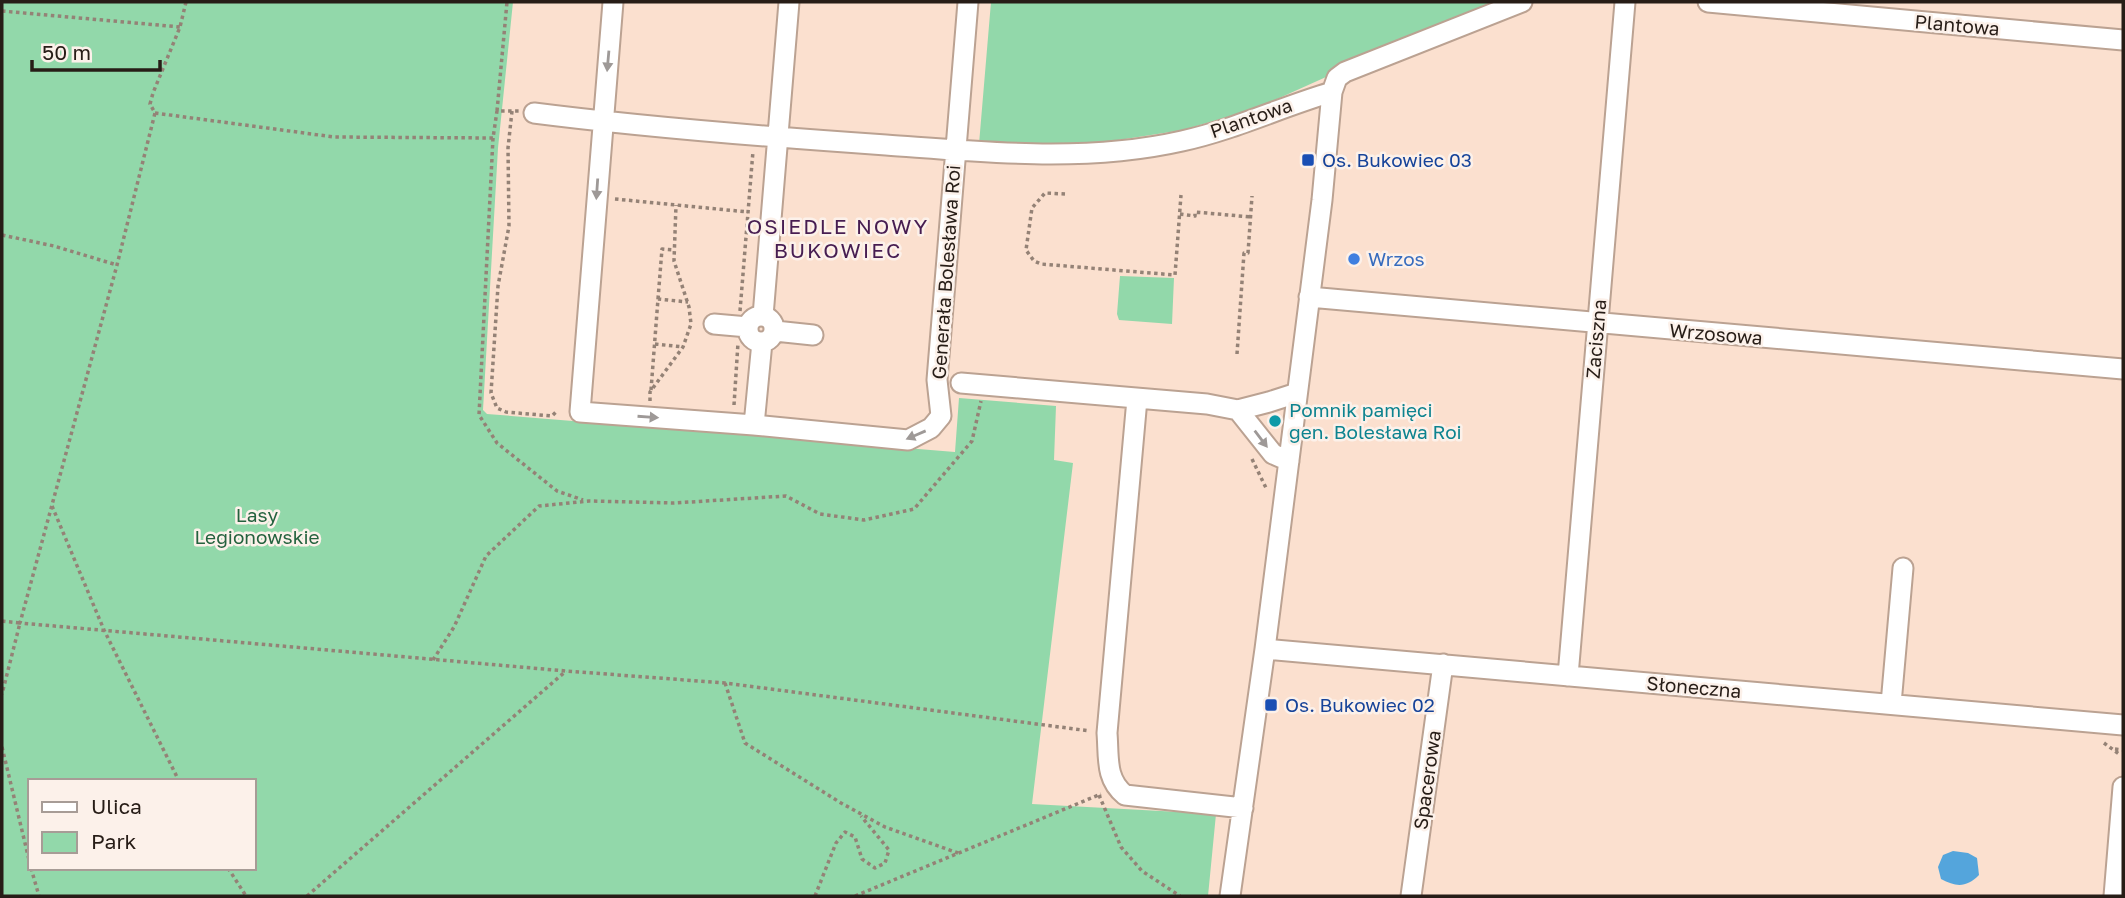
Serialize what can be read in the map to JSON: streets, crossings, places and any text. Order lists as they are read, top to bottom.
{
  "streets": {
    "street": [
      "Plantowa",
      "Generała Bolesława Roi",
      "Wrzosowa",
      "Zaciszna",
      "Słoneczna",
      "Spacerowa"
    ]
  },
  "crossings": [
    ["Plantowa", "Generała Bolesława Roi"],
    ["Wrzosowa", "Zaciszna"],
    ["Zaciszna", "Słoneczna"],
    ["Słoneczna", "Spacerowa"]
  ],
  "districts": ["OSIEDLE NOWY BUKOWIEC"],
  "parks": ["Lasy Legionowskie"],
  "places": {
    "transit": ["Os. Bukowiec 03", "Os. Bukowiec 02"],
    "other": ["Wrzos", "Pomnik pamięci gen. Bolesława Roi"]
  },
  "legend": ["Ulica", "Park"],
  "scale_bar": "50 m"
}
